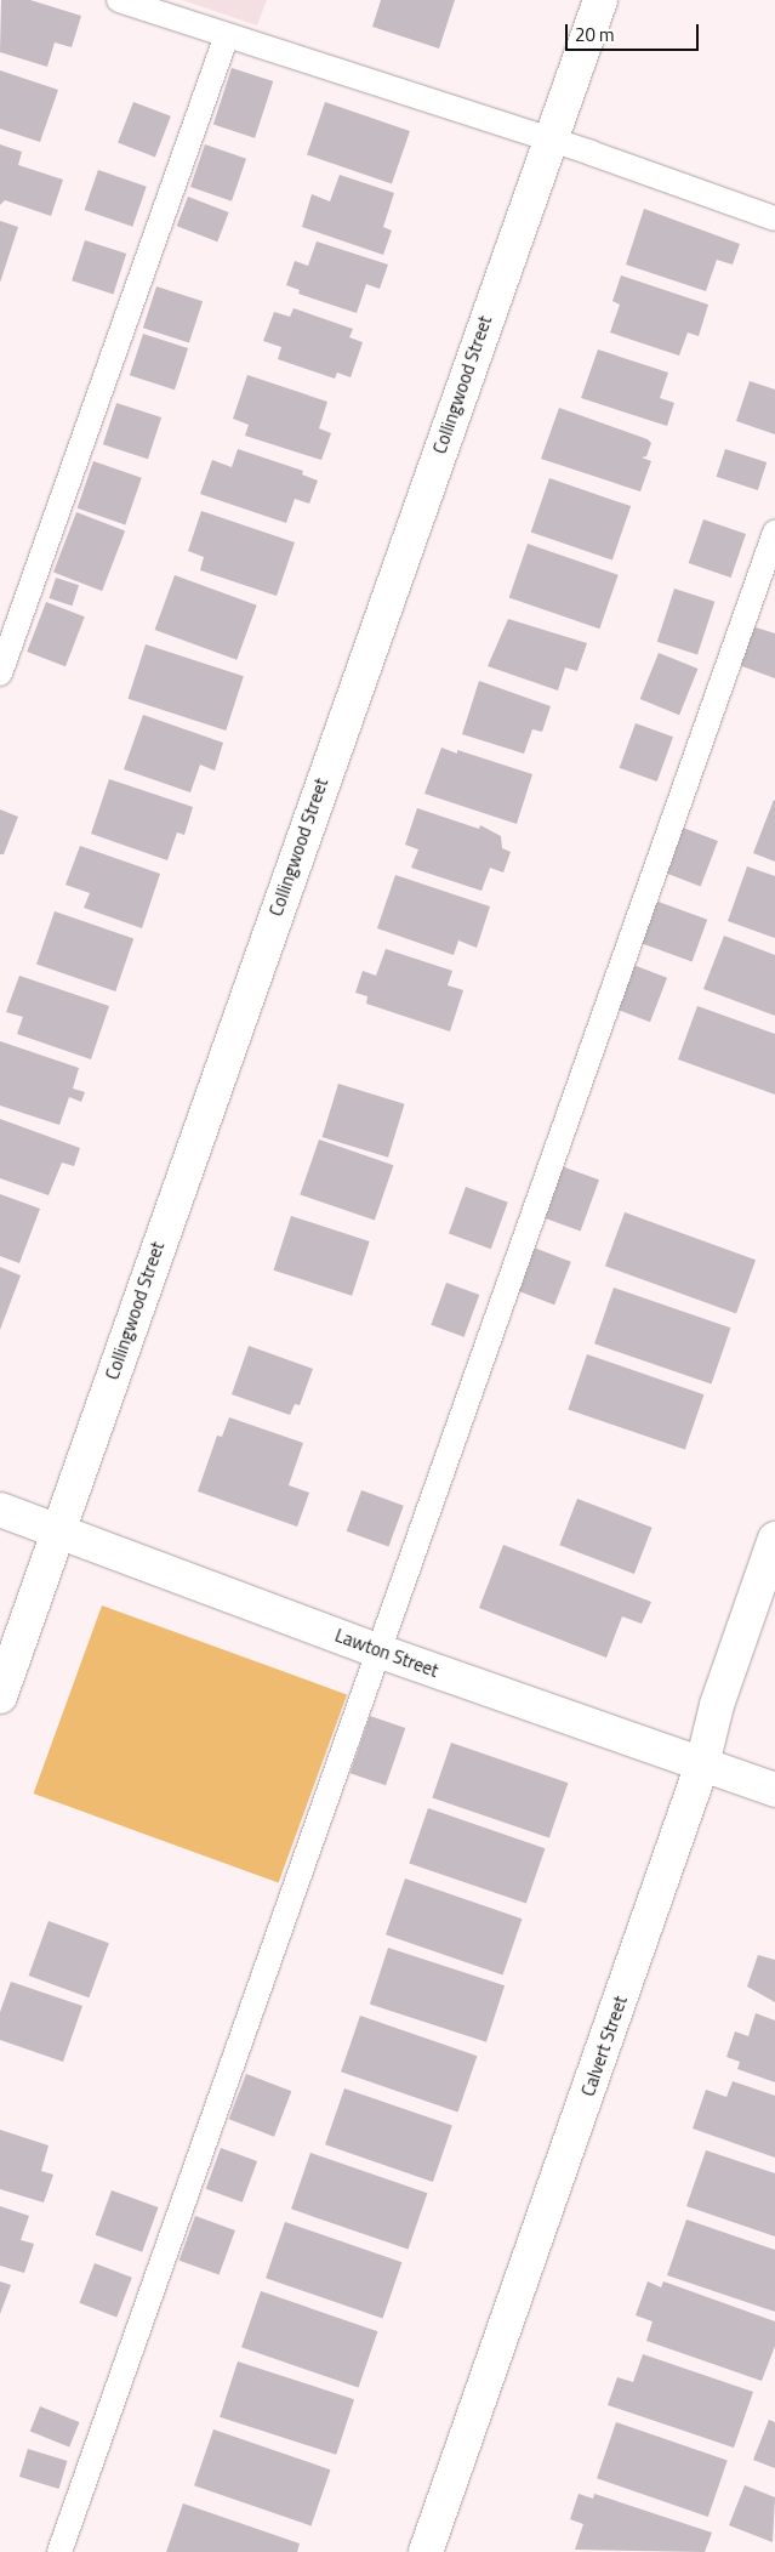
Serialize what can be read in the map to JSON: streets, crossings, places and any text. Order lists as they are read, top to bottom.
{
  "streets": {
    "street": ["Collingwood Street", "Lawton Street", "Calvert Street"]
  },
  "crossings": [
    ["Collingwood Street", "Lawton Street"],
    ["Lawton Street", "Calvert Street"]
  ],
  "scale_bar": "20 m"
}
